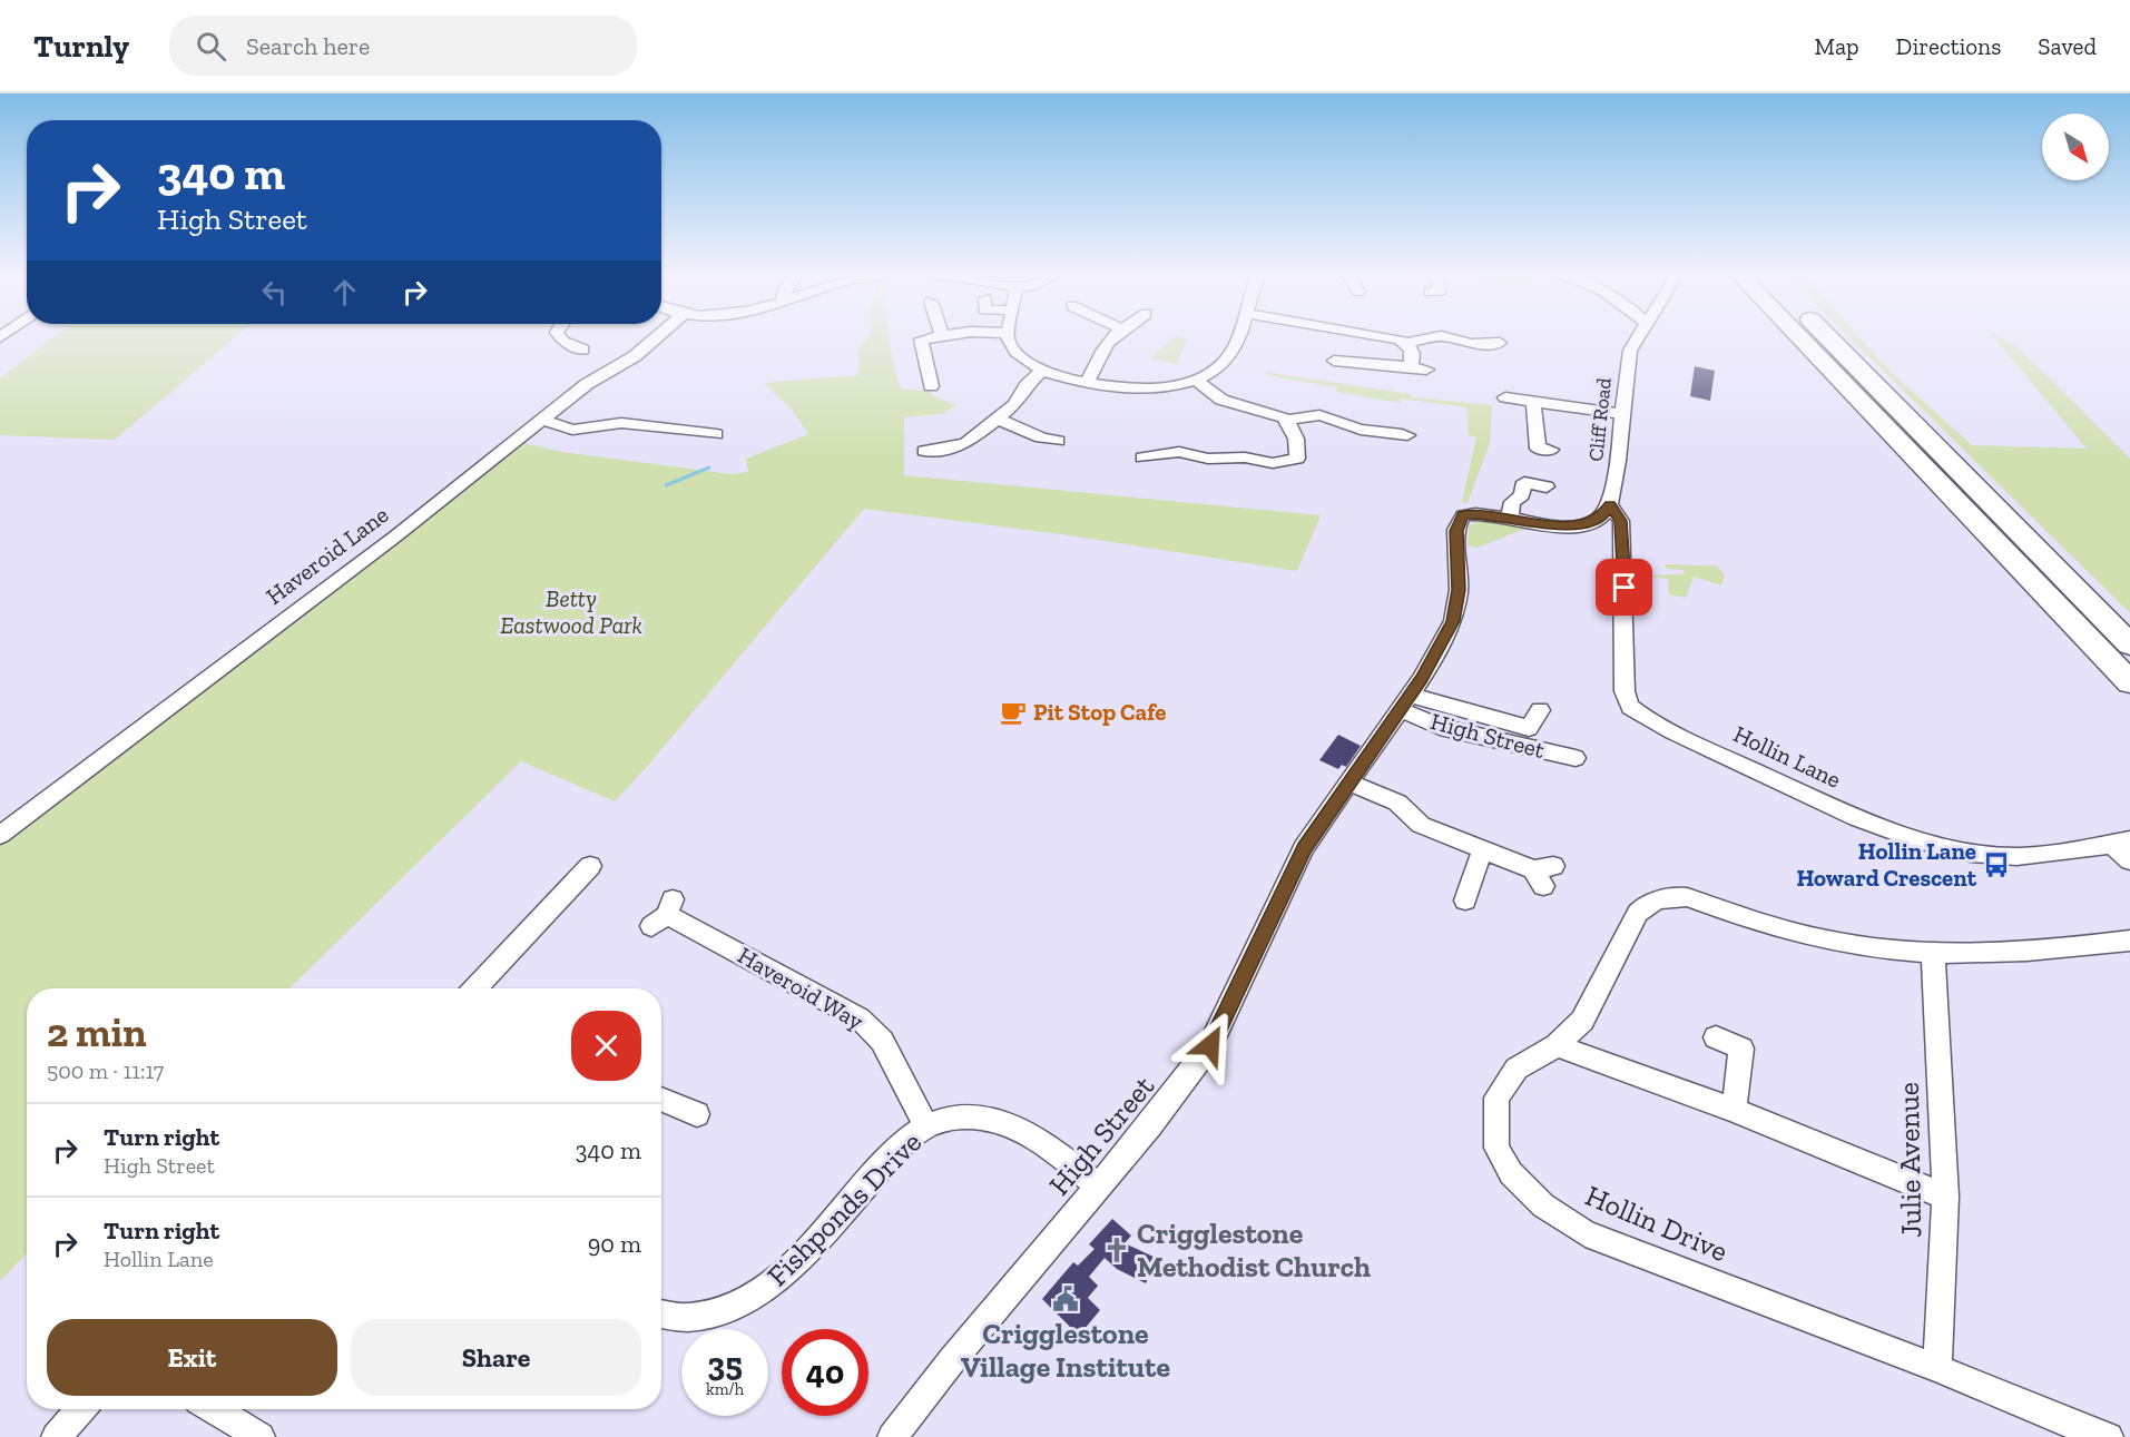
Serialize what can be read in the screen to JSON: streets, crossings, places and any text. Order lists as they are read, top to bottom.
{
  "streets": {
    "street": [
      "Cliff Road",
      "Haveroid Lane",
      "High Street",
      "Hollin Lane",
      "Haveroid Way",
      "Julie Avenue",
      "Fishponds Drive",
      "Hollin Drive"
    ]
  },
  "crossings": [
    ["Cliff Road", "High Street"],
    ["Cliff Road", "Hollin Lane"],
    ["High Street", "Hollin Lane"],
    ["High Street", "Fishponds Drive"],
    ["Haveroid Way", "Fishponds Drive"],
    ["Julie Avenue", "Hollin Drive"]
  ],
  "parks": ["Betty Eastwood Park"],
  "places": {
    "cafe": ["Pit Stop Cafe"],
    "bus stop": ["Hollin Lane Howard Crescent"],
    "church": ["Crigglestone Methodist Church"],
    "public building": ["Crigglestone Village Institute"]
  },
  "north": "bottom right",
  "page": {
    "header": "Turnly",
    "search": "Search here",
    "nav": ["Map", "Directions", "Saved"],
    "turn": ["340 m", "High Street"],
    "heading": ["2 min", "500 m · 11:17"],
    "list": [
      {
        "name": "Turn right",
        "note": "High Street",
        "value": "340 m"
      },
      {
        "name": "Turn right",
        "note": "Hollin Lane",
        "value": "90 m"
      }
    ],
    "buttons": ["Exit", "Share"],
    "speed": "35 km/h",
    "limit": "40"
  }
}
